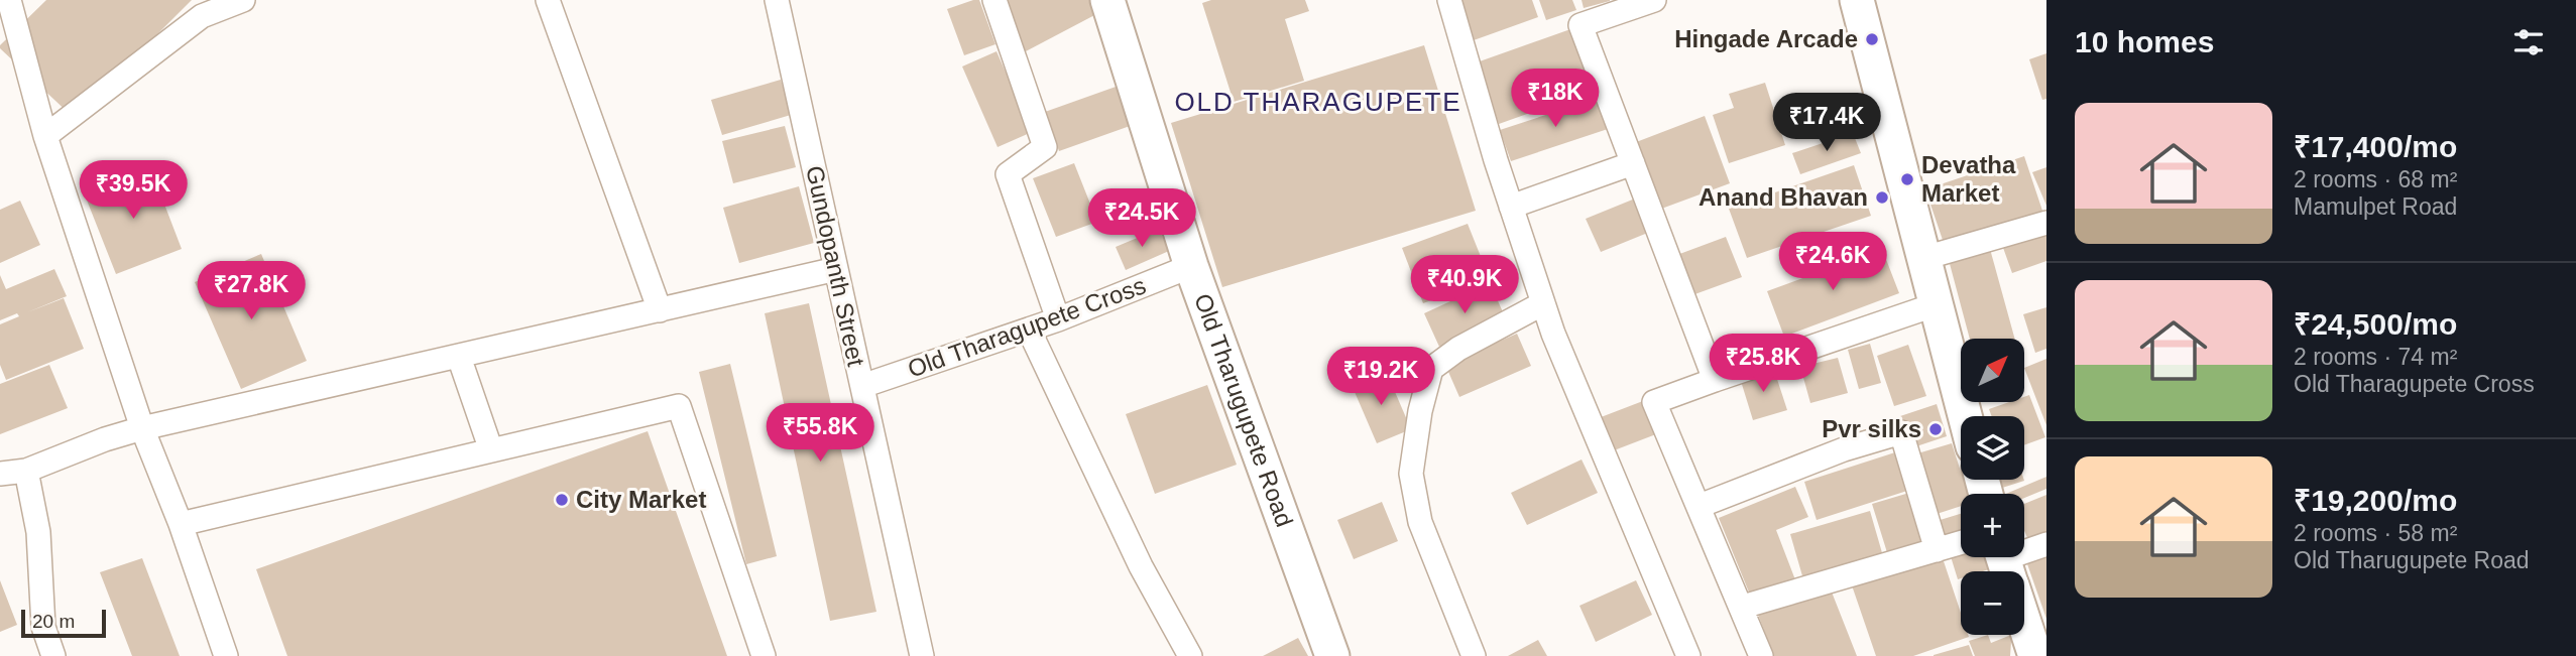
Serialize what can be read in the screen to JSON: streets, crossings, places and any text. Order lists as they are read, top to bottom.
{
  "streets": {
    "street": ["Gundopanth Street", "Old Tharagupete Cross", "Old Tharugupete Road"]
  },
  "crossings": [
    ["Gundopanth Street", "Old Tharagupete Cross"],
    ["Old Tharagupete Cross", "Old Tharugupete Road"]
  ],
  "districts": ["OLD THARAGUPETE"],
  "places": [
    "Hingade Arcade",
    "Devatha Market",
    "Anand Bhavan",
    "Pvr silks",
    "City Market"
  ],
  "scale_bar": "20 m",
  "north": "top right",
  "page": {
    "heading": "10 homes",
    "price": [
      "₹18K",
      "₹17.4K",
      "₹39.5K",
      "₹24.5K",
      "₹24.6K",
      "₹40.9K",
      "₹27.8K",
      "₹25.8K",
      "₹19.2K",
      "₹55.8K"
    ],
    "list": [
      {
        "name": "₹17,400/mo",
        "note": "2 rooms · 68 m² · Mamulpet Road"
      },
      {
        "name": "₹24,500/mo",
        "note": "2 rooms · 74 m² · Old Tharagupete Cross"
      },
      {
        "name": "₹19,200/mo",
        "note": "2 rooms · 58 m² · Old Tharugupete Road"
      }
    ],
    "map_buttons": ["+", "−"],
    "scale": "20 m"
  }
}
